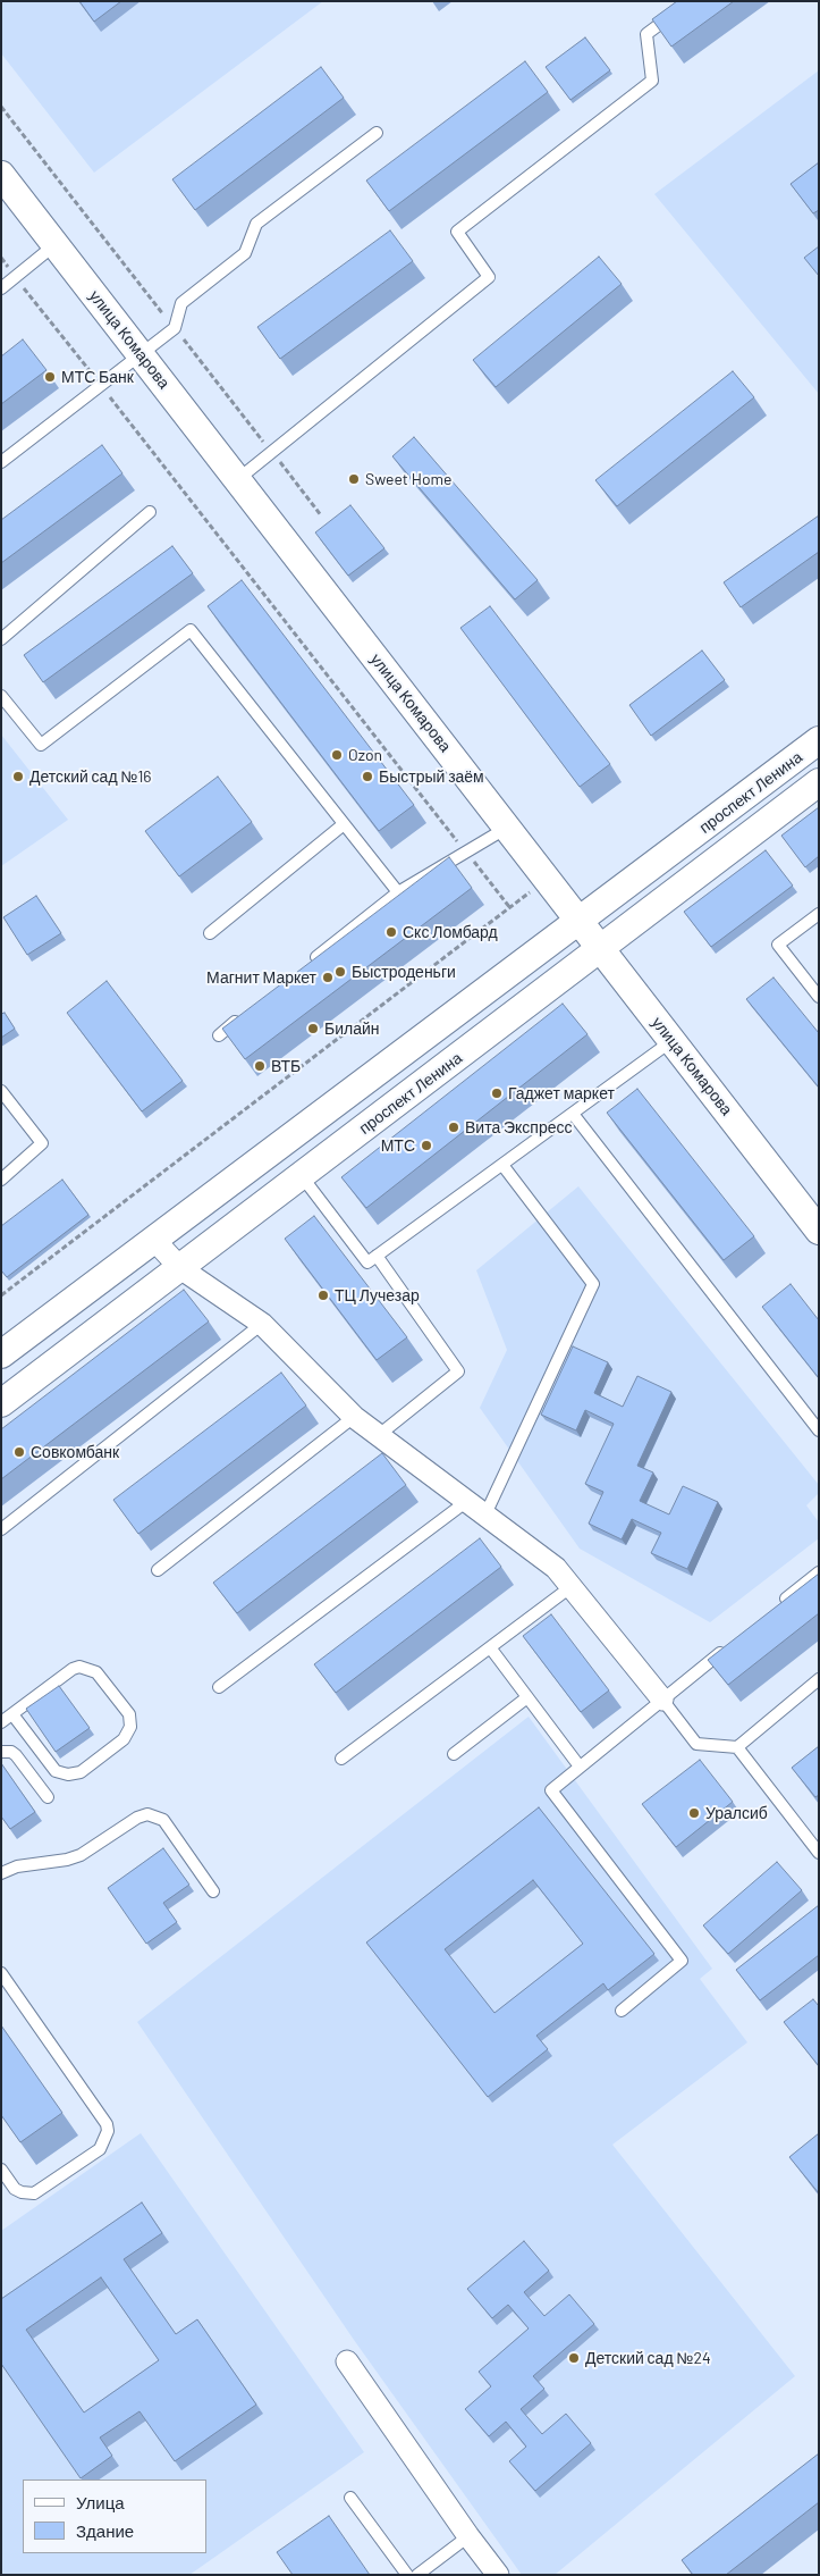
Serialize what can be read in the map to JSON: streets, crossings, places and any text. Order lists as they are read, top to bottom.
{
  "streets": {
    "street": ["улица Комарова", "проспект Ленина"]
  },
  "crossings": [
    ["улица Комарова", "проспект Ленина"]
  ],
  "places": [
    "МТС Банк",
    "Sweet Home",
    "Ozon",
    "Детский сад №16",
    "Быстрый заём",
    "Скс Ломбард",
    "Быстроденьги",
    "Магнит Маркет",
    "Билайн",
    "ВТБ",
    "Гаджет маркет",
    "Вита Экспресс",
    "МТС",
    "ТЦ Лучезар",
    "Совкомбанк",
    "Уралсиб",
    "Детский сад №24"
  ],
  "legend": ["Улица", "Здание"]
}
